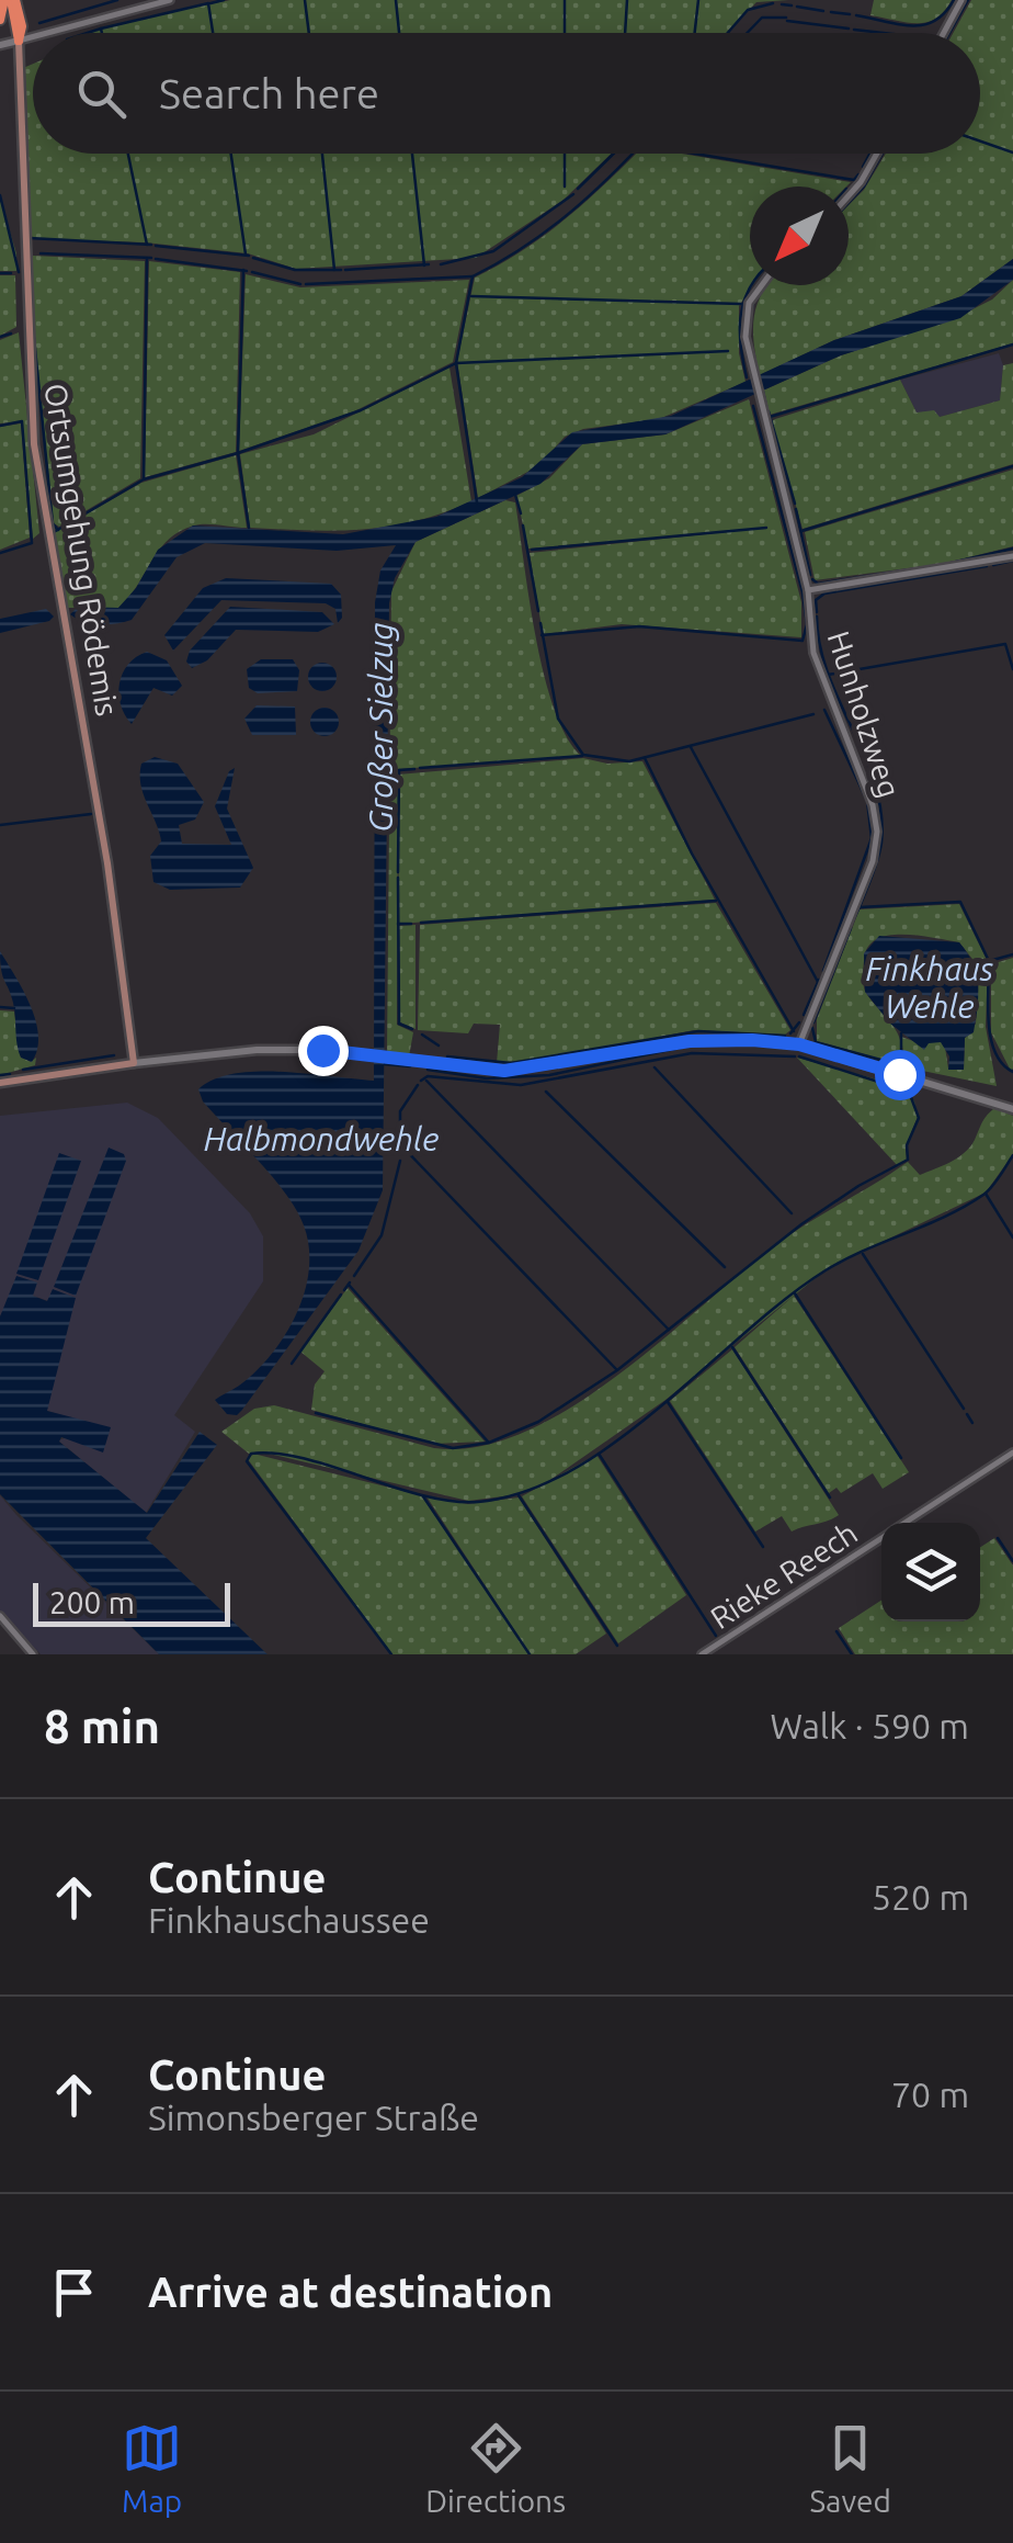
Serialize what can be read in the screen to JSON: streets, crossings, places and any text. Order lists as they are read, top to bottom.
{
  "streets": {
    "main road": ["Ortsumgehung Rödemis"],
    "street": ["Hunholzweg", "Rieke Reech"]
  },
  "water": ["Großer Sielzug", "Finkhaus Wehle", "Halbmondwehle"],
  "scale_bar": "200 m",
  "north": "bottom left",
  "page": {
    "search": "Search here",
    "scale": "200 m",
    "heading": ["8 min", "Walk · 590 m"],
    "list": [
      ["Continue", "Finkhauschaussee", "520 m"],
      ["Continue", "Simonsberger Straße", "70 m"],
      "Arrive at destination"
    ],
    "nav": ["Map", "Directions", "Saved"]
  }
}
